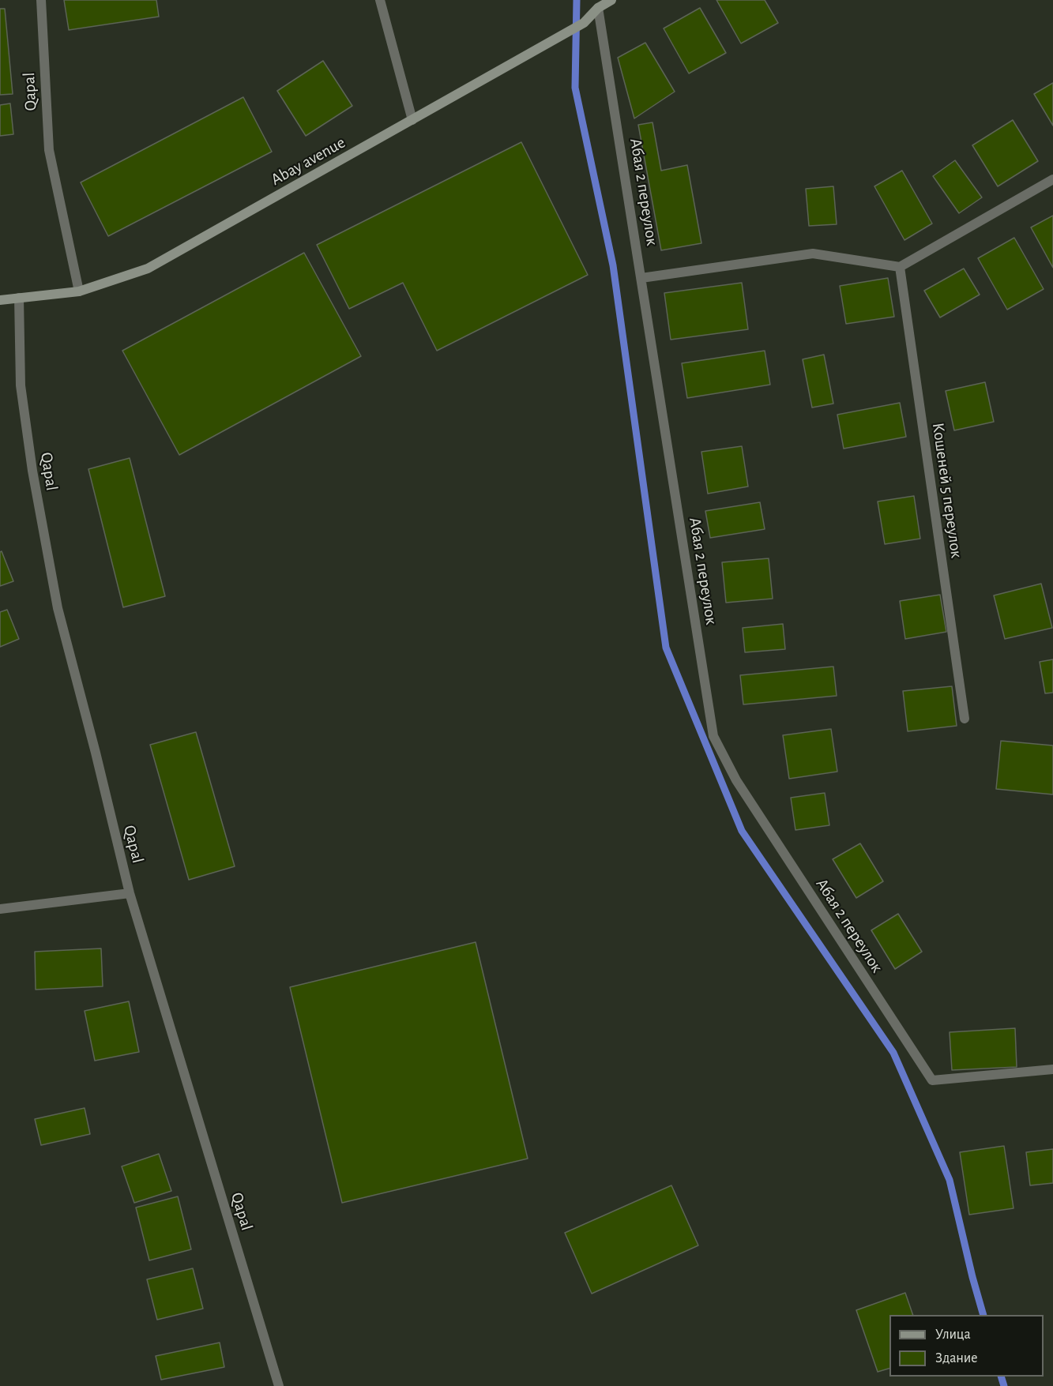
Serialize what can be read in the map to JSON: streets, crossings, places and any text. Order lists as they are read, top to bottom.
{
  "streets": {
    "main road": ["Abay avenue"],
    "street": ["Qapal", "Абая 2 переулок", "Кошеней 5 переулок"]
  },
  "crossings": [
    ["Qapal", "Abay avenue"],
    ["Abay avenue", "Абая 2 переулок"]
  ],
  "legend": ["Улица", "Здание"]
}
